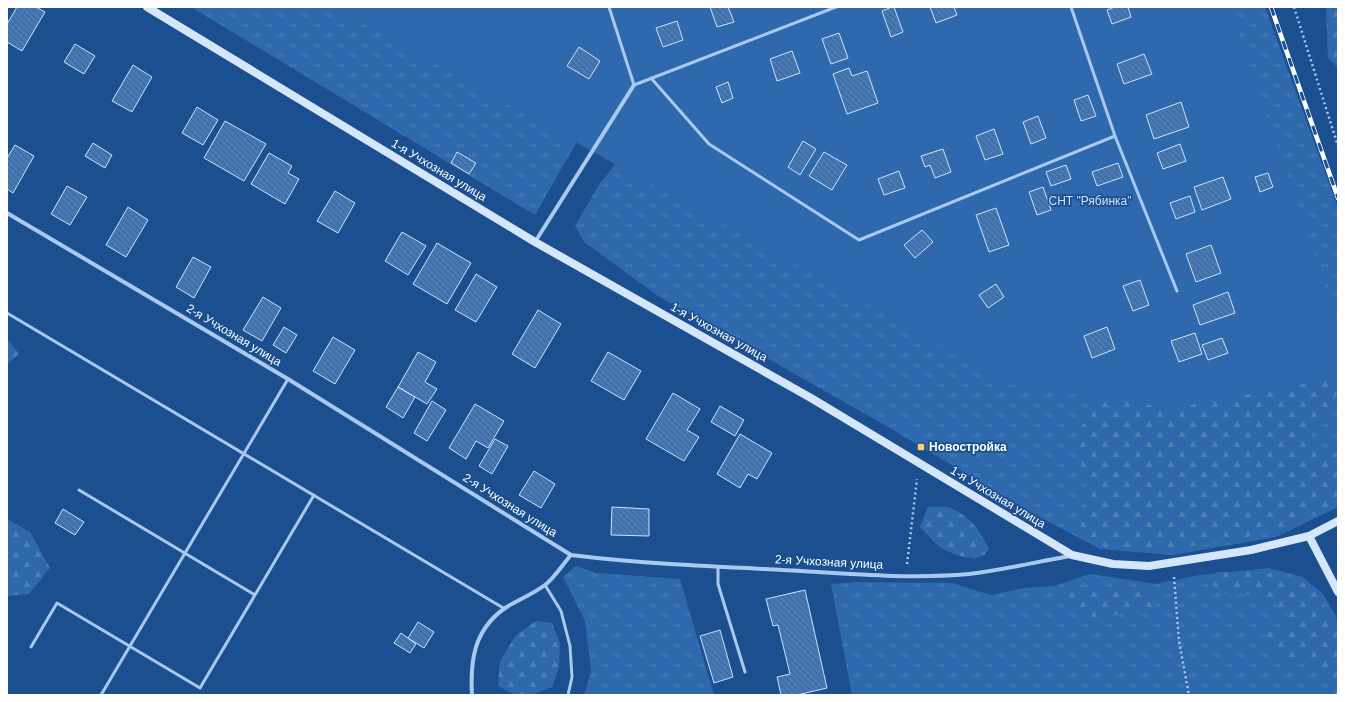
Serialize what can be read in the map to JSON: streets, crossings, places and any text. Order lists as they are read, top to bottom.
{
  "streets": {
    "street": ["1-я Учхозная улица", "2-я Учхозная улица"]
  },
  "crossings": [
    ["1-я Учхозная улица", "2-я Учхозная улица"]
  ],
  "parks": ["СНТ \"Рябинка\""],
  "places": {
    "transit": ["Новостройка"]
  }
}
